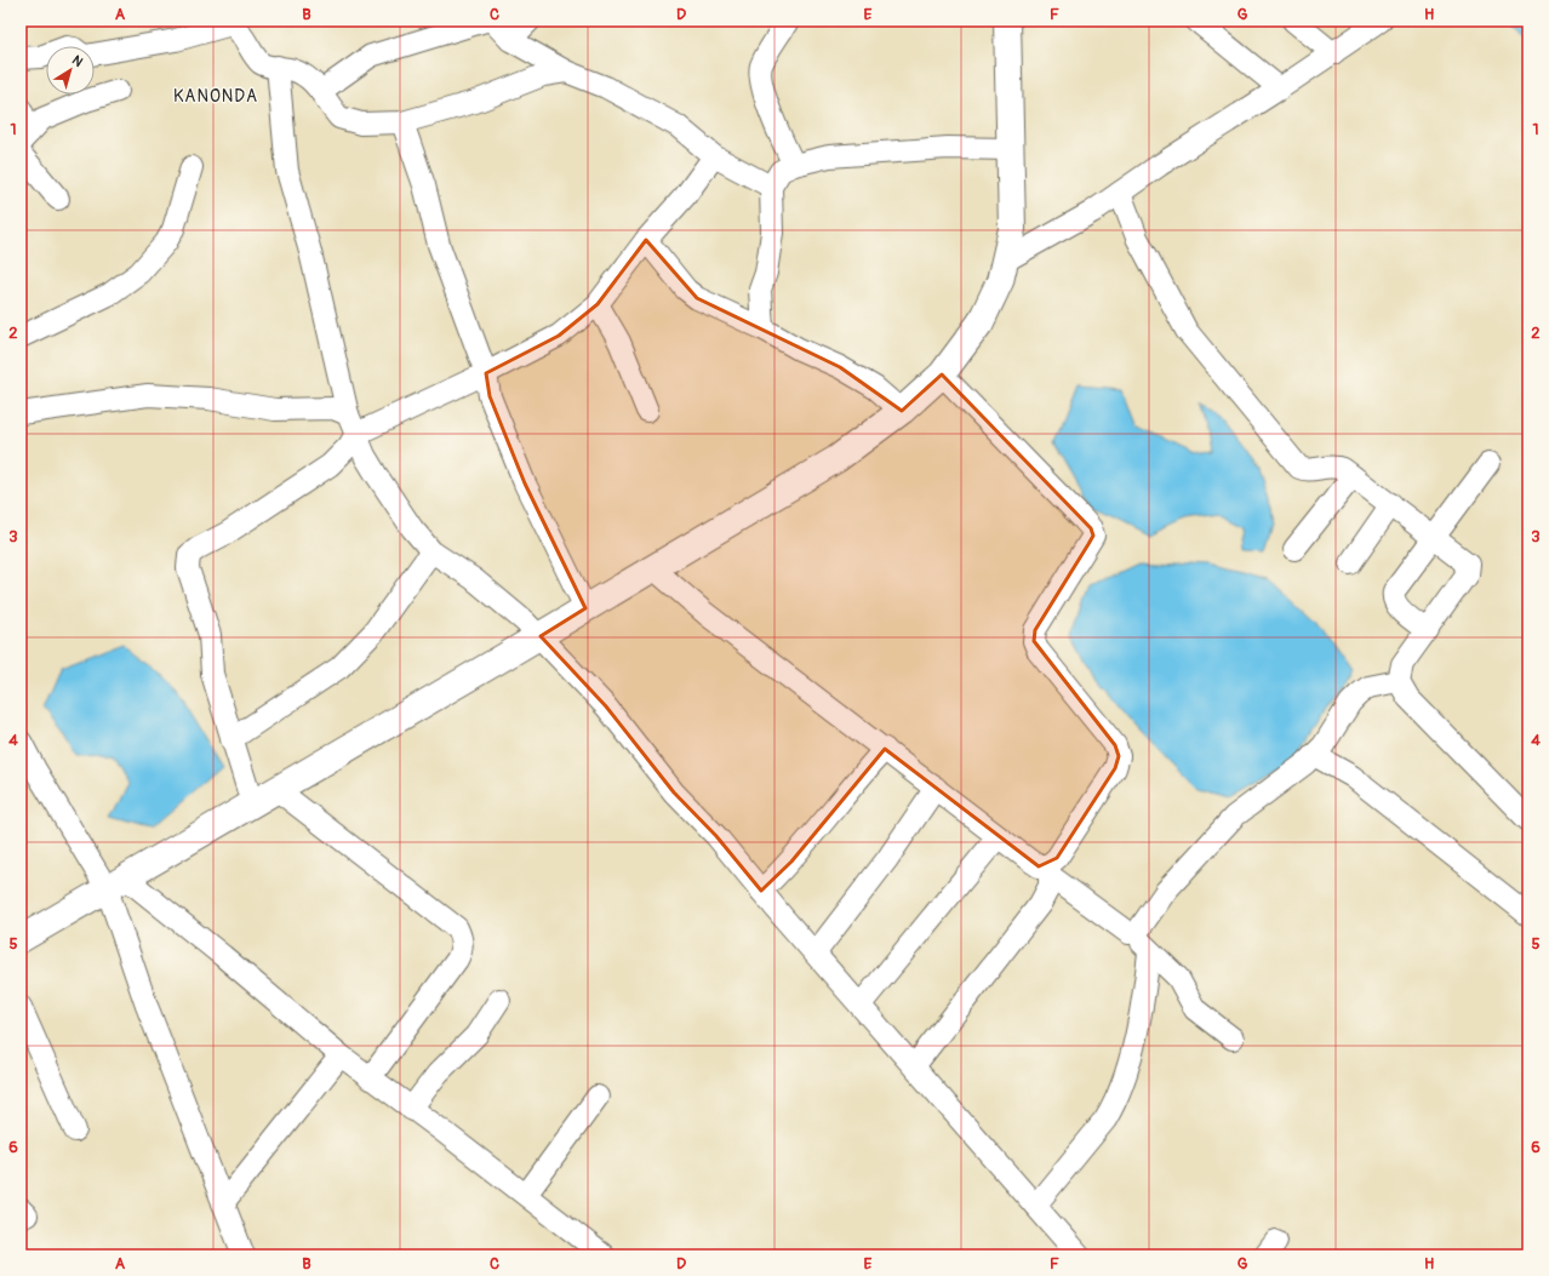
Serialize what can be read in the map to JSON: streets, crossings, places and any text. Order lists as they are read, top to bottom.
{
  "districts": ["KANONDA"],
  "north": "top right",
  "grid": {
    "columns": [
      "A",
      "B",
      "C",
      "D",
      "E",
      "F",
      "G",
      "H"
    ],
    "rows": [
      "1",
      "2",
      "3",
      "4",
      "5",
      "6"
    ]
  }
}
